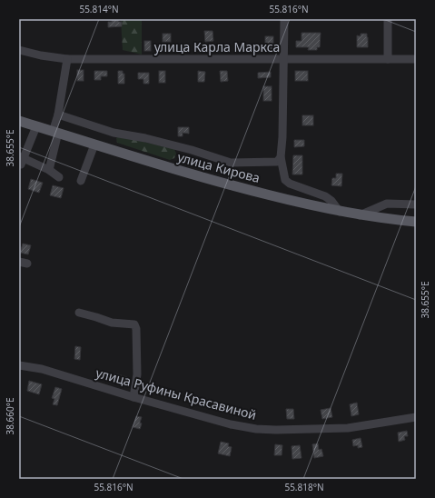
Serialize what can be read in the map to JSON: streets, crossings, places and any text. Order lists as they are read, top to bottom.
{
  "streets": {
    "main road": ["улица Кирова"],
    "street": ["улица Карла Маркса", "улица Руфины Красавиной"]
  },
  "coordinates": [
    "55.814°N",
    "55.816°N",
    "38.655°E",
    "38.660°E",
    "55.818°N"
  ]
}
